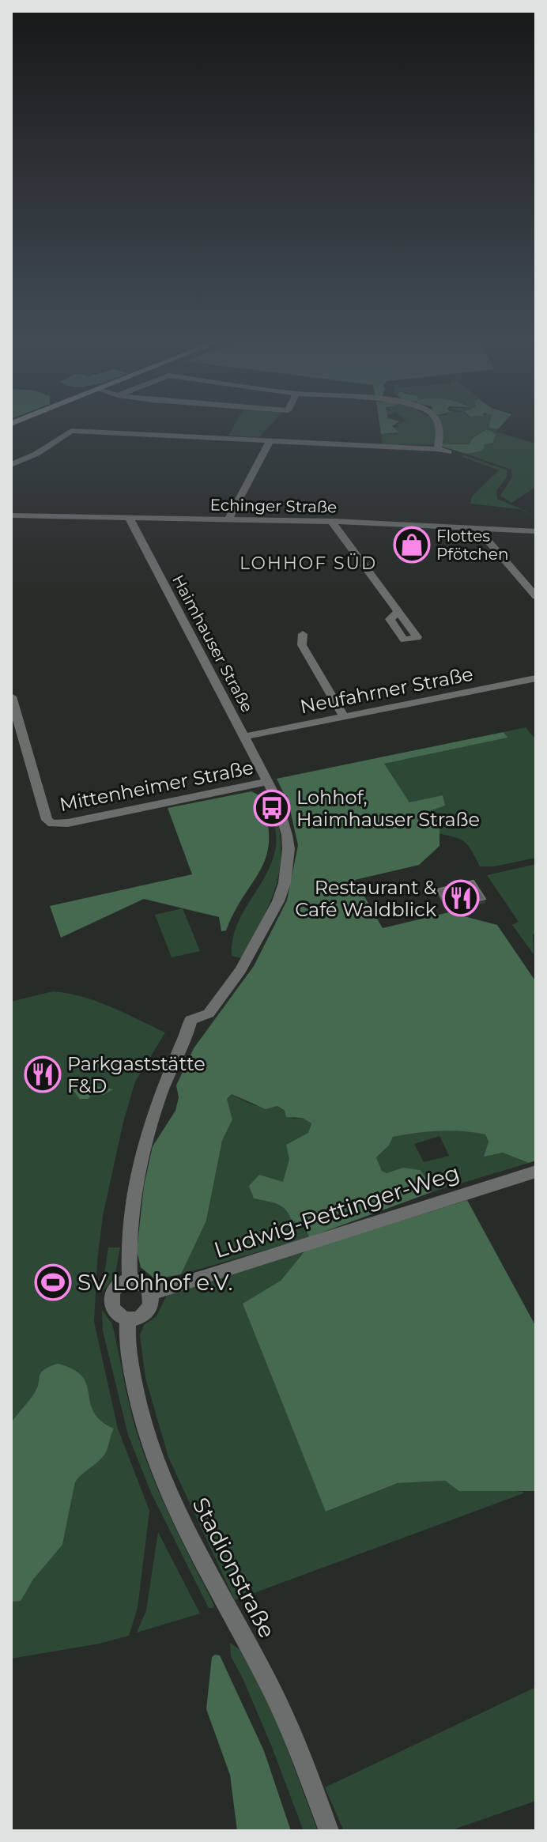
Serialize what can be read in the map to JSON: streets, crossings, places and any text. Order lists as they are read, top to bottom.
{
  "streets": {
    "street": [
      "Echinger Straße",
      "Haimhauser Straße",
      "Neufahrner Straße",
      "Mittenheimer Straße",
      "Ludwig-Pettinger-Weg",
      "Stadionstraße"
    ]
  },
  "crossings": [
    ["Echinger Straße", "Haimhauser Straße"],
    ["Haimhauser Straße", "Neufahrner Straße"],
    ["Haimhauser Straße", "Mittenheimer Straße"],
    ["Ludwig-Pettinger-Weg", "Stadionstraße"]
  ],
  "districts": ["LOHHOF SÜD"],
  "places": {
    "shop": ["Flottes Pfötchen"],
    "bus stop": ["Lohhof, Haimhauser Straße"],
    "restaurant": ["Restaurant & Café Waldblick", "Parkgaststätte F&D"],
    "sports": ["SV Lohhof e.V."]
  }
}
